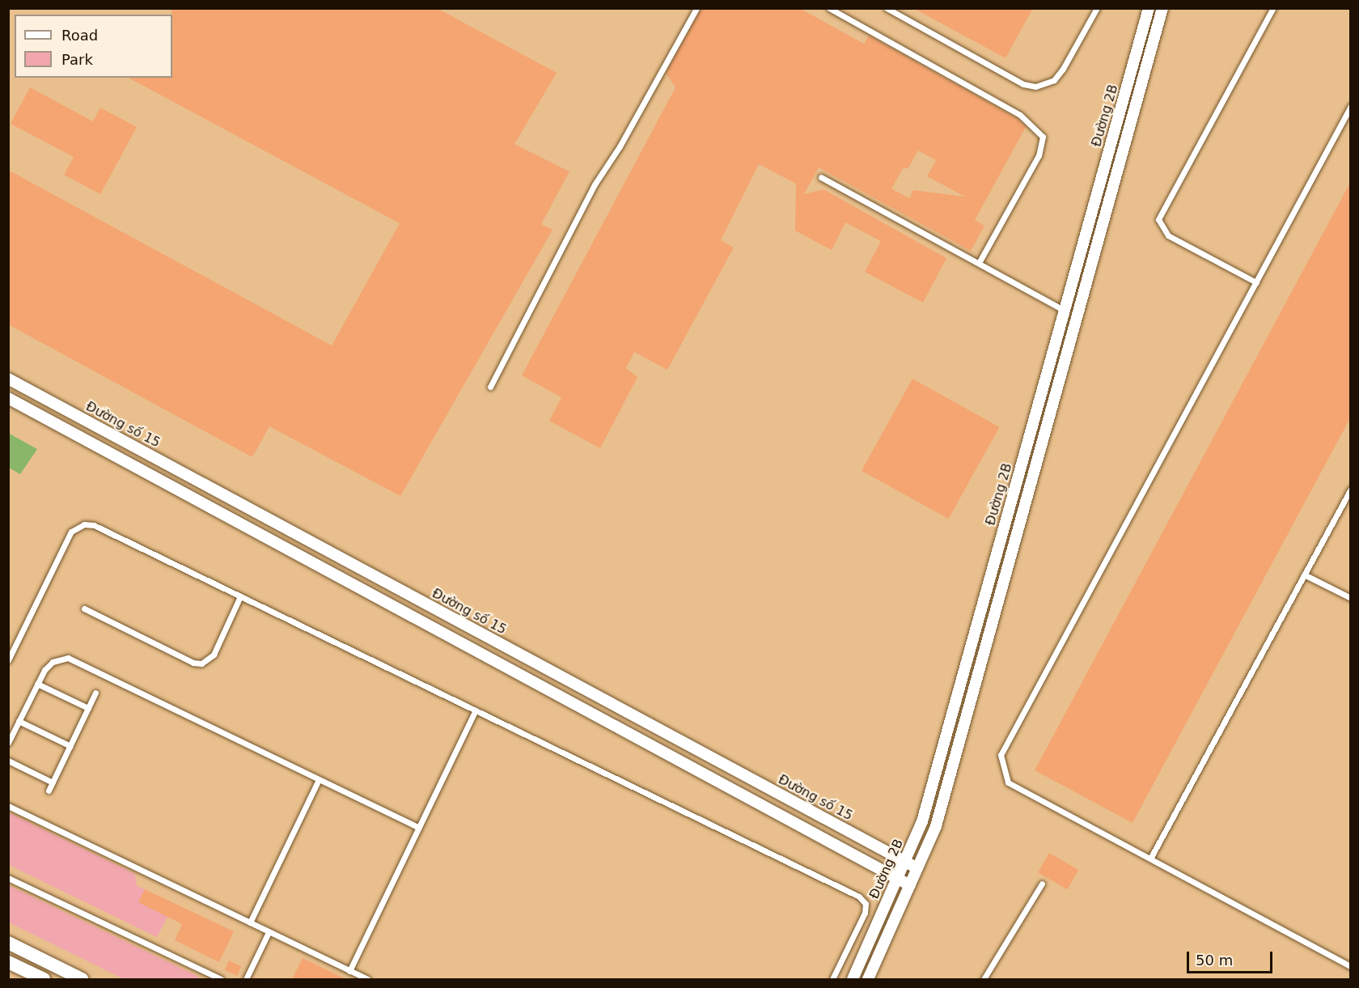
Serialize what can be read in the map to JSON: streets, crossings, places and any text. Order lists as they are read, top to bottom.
{
  "streets": {
    "street": ["Đường 2B", "Đường số 15"]
  },
  "crossings": [
    ["Đường 2B", "Đường số 15"]
  ],
  "legend": ["Road", "Park"],
  "scale_bar": "50 m"
}
